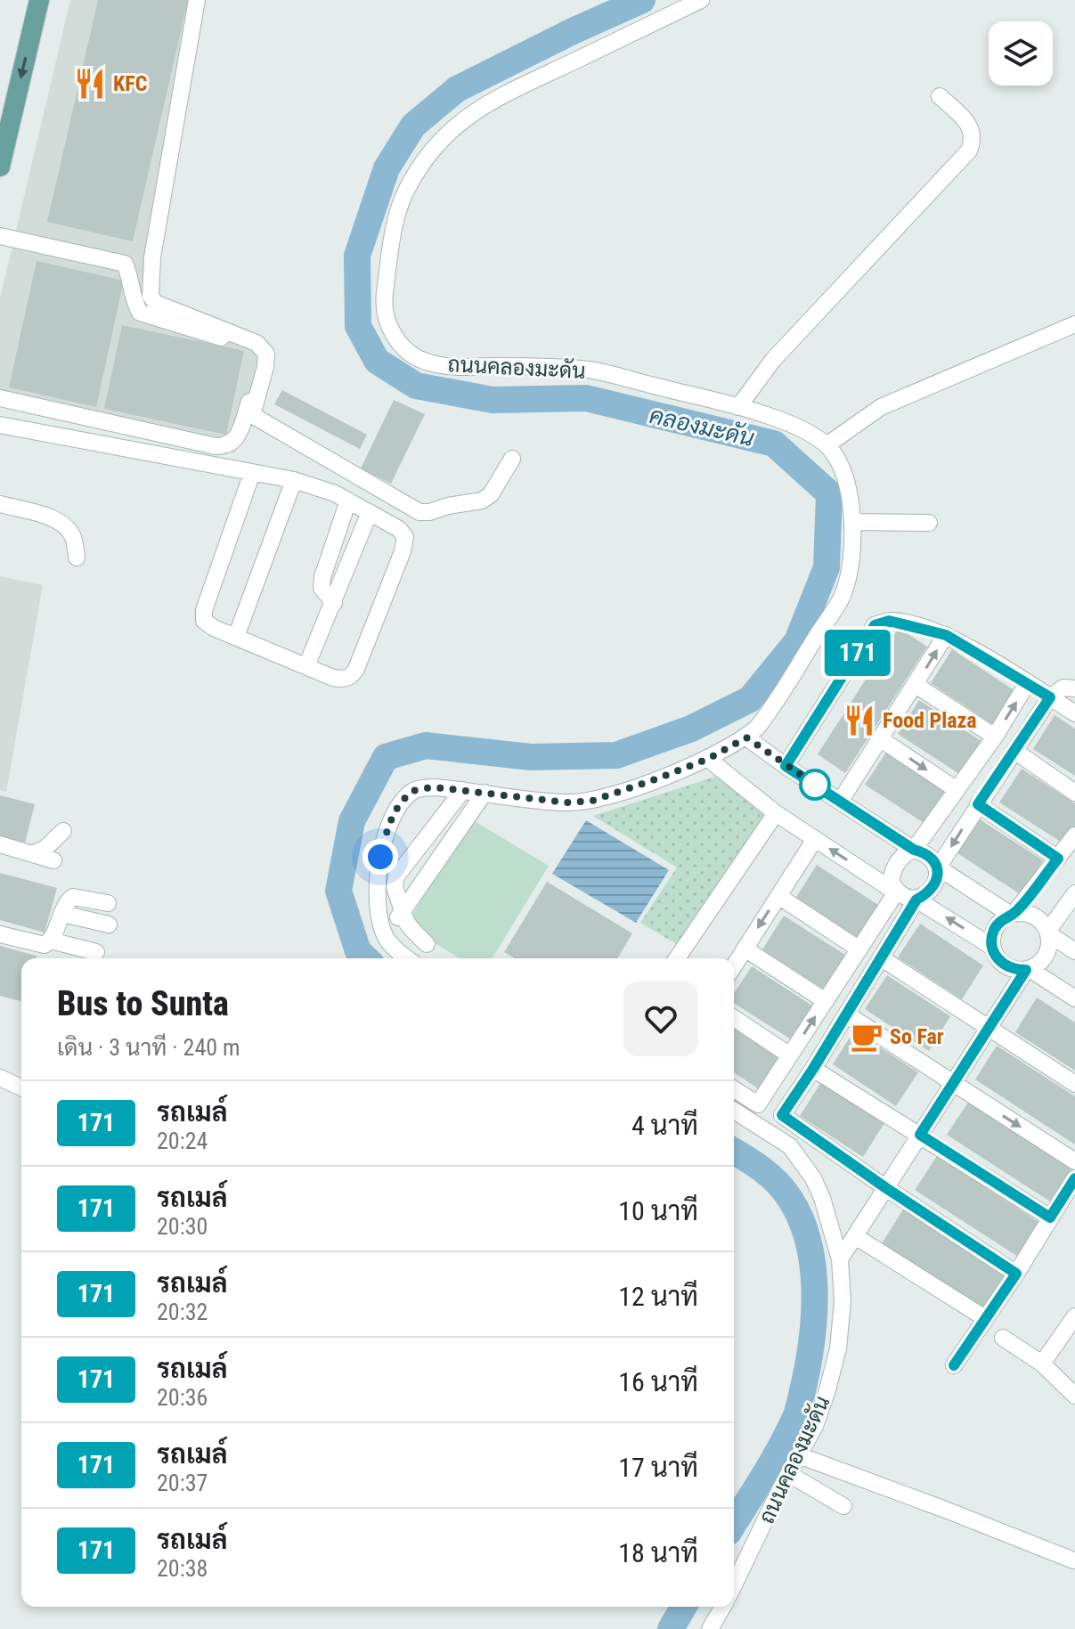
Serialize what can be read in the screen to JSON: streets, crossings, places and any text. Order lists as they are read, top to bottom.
{
  "streets": {
    "street": ["ถนนคลองมะดัน"]
  },
  "water": ["คลองมะดัน"],
  "places": {
    "restaurant": ["KFC", "Food Plaza"],
    "cafe": ["So Far"]
  },
  "lines": ["bus line 171"],
  "page": {
    "on_map": "171",
    "heading": ["Bus to Sunta", "เดิน · 3 นาที · 240 m"],
    "list": [
      {
        "mark": "171",
        "name": "รถเมล์",
        "note": "20:24",
        "value": "4 นาที"
      },
      {
        "mark": "171",
        "name": "รถเมล์",
        "note": "20:30",
        "value": "10 นาที"
      },
      {
        "mark": "171",
        "name": "รถเมล์",
        "note": "20:32",
        "value": "12 นาที"
      },
      {
        "mark": "171",
        "name": "รถเมล์",
        "note": "20:36",
        "value": "16 นาที"
      },
      {
        "mark": "171",
        "name": "รถเมล์",
        "note": "20:37",
        "value": "17 นาที"
      },
      {
        "mark": "171",
        "name": "รถเมล์",
        "note": "20:38",
        "value": "18 นาที"
      }
    ]
  }
}
